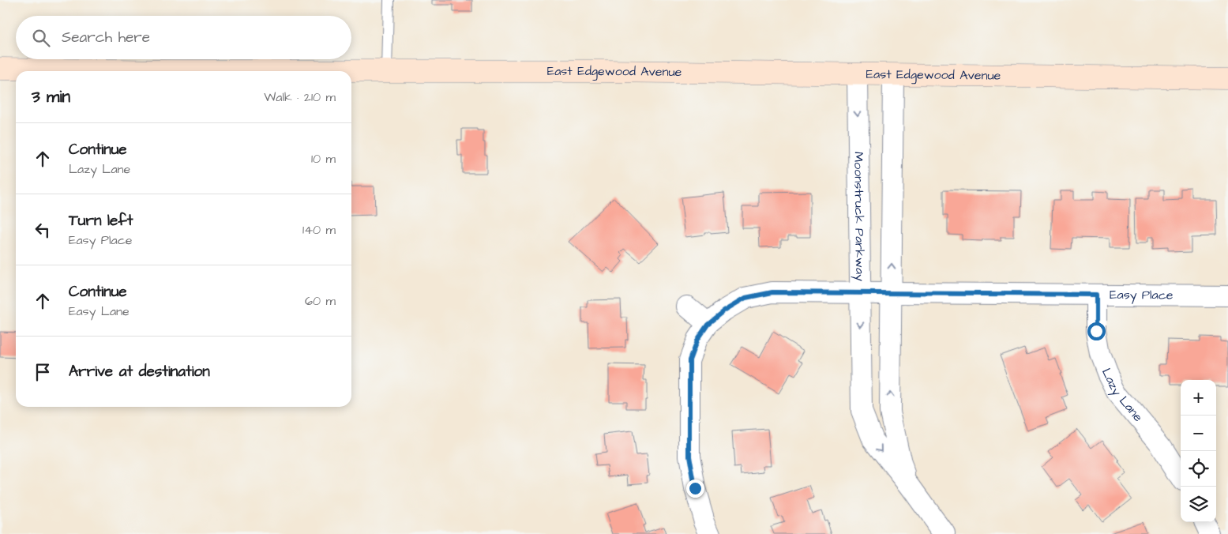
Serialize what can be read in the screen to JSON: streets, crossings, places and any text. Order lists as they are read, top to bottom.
{
  "streets": {
    "main road": ["East Edgewood Avenue"],
    "street": ["Moonstruck Parkway", "Easy Place", "Lazy Lane"]
  },
  "crossings": [
    ["East Edgewood Avenue", "Moonstruck Parkway"],
    ["Moonstruck Parkway", "Easy Place"],
    ["Easy Place", "Lazy Lane"]
  ],
  "page": {
    "search": "Search here",
    "heading": ["3 min", "Walk · 210 m"],
    "list": [
      ["Continue", "Lazy Lane", "10 m"],
      ["Turn left", "Easy Place", "140 m"],
      ["Continue", "Easy Lane", "60 m"],
      "Arrive at destination"
    ],
    "map_buttons": ["+", "−"]
  }
}
